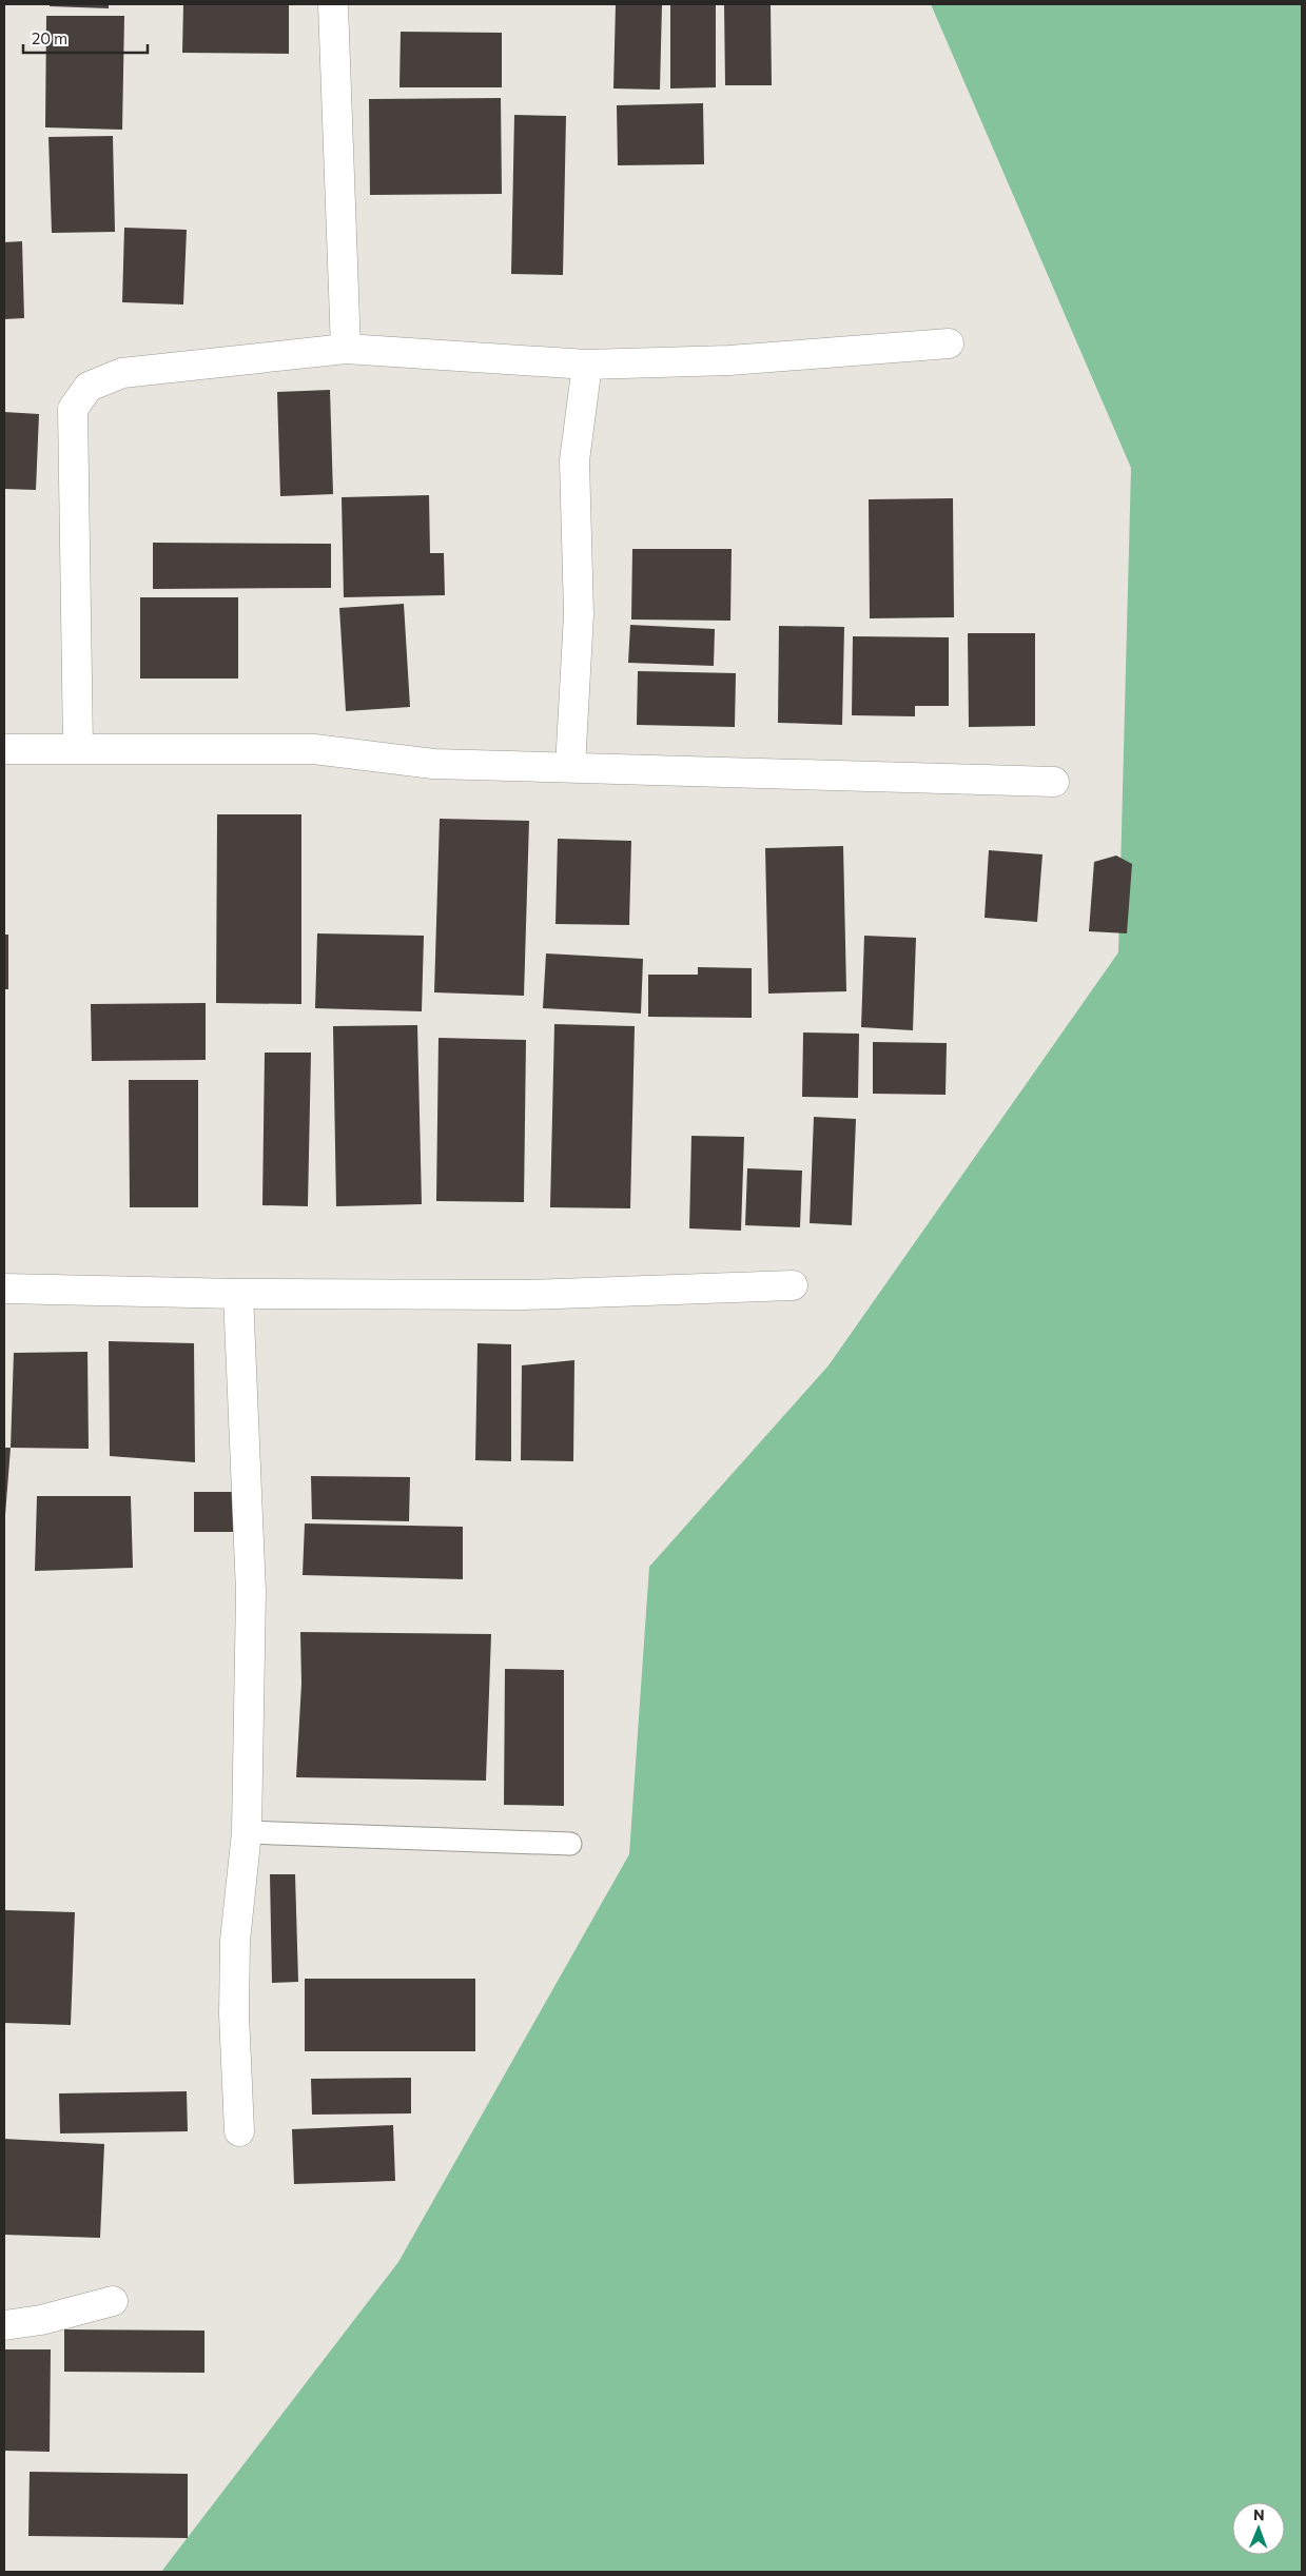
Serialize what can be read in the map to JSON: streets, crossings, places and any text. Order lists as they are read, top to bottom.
{
  "scale_bar": "20 m",
  "north": "top"
}
